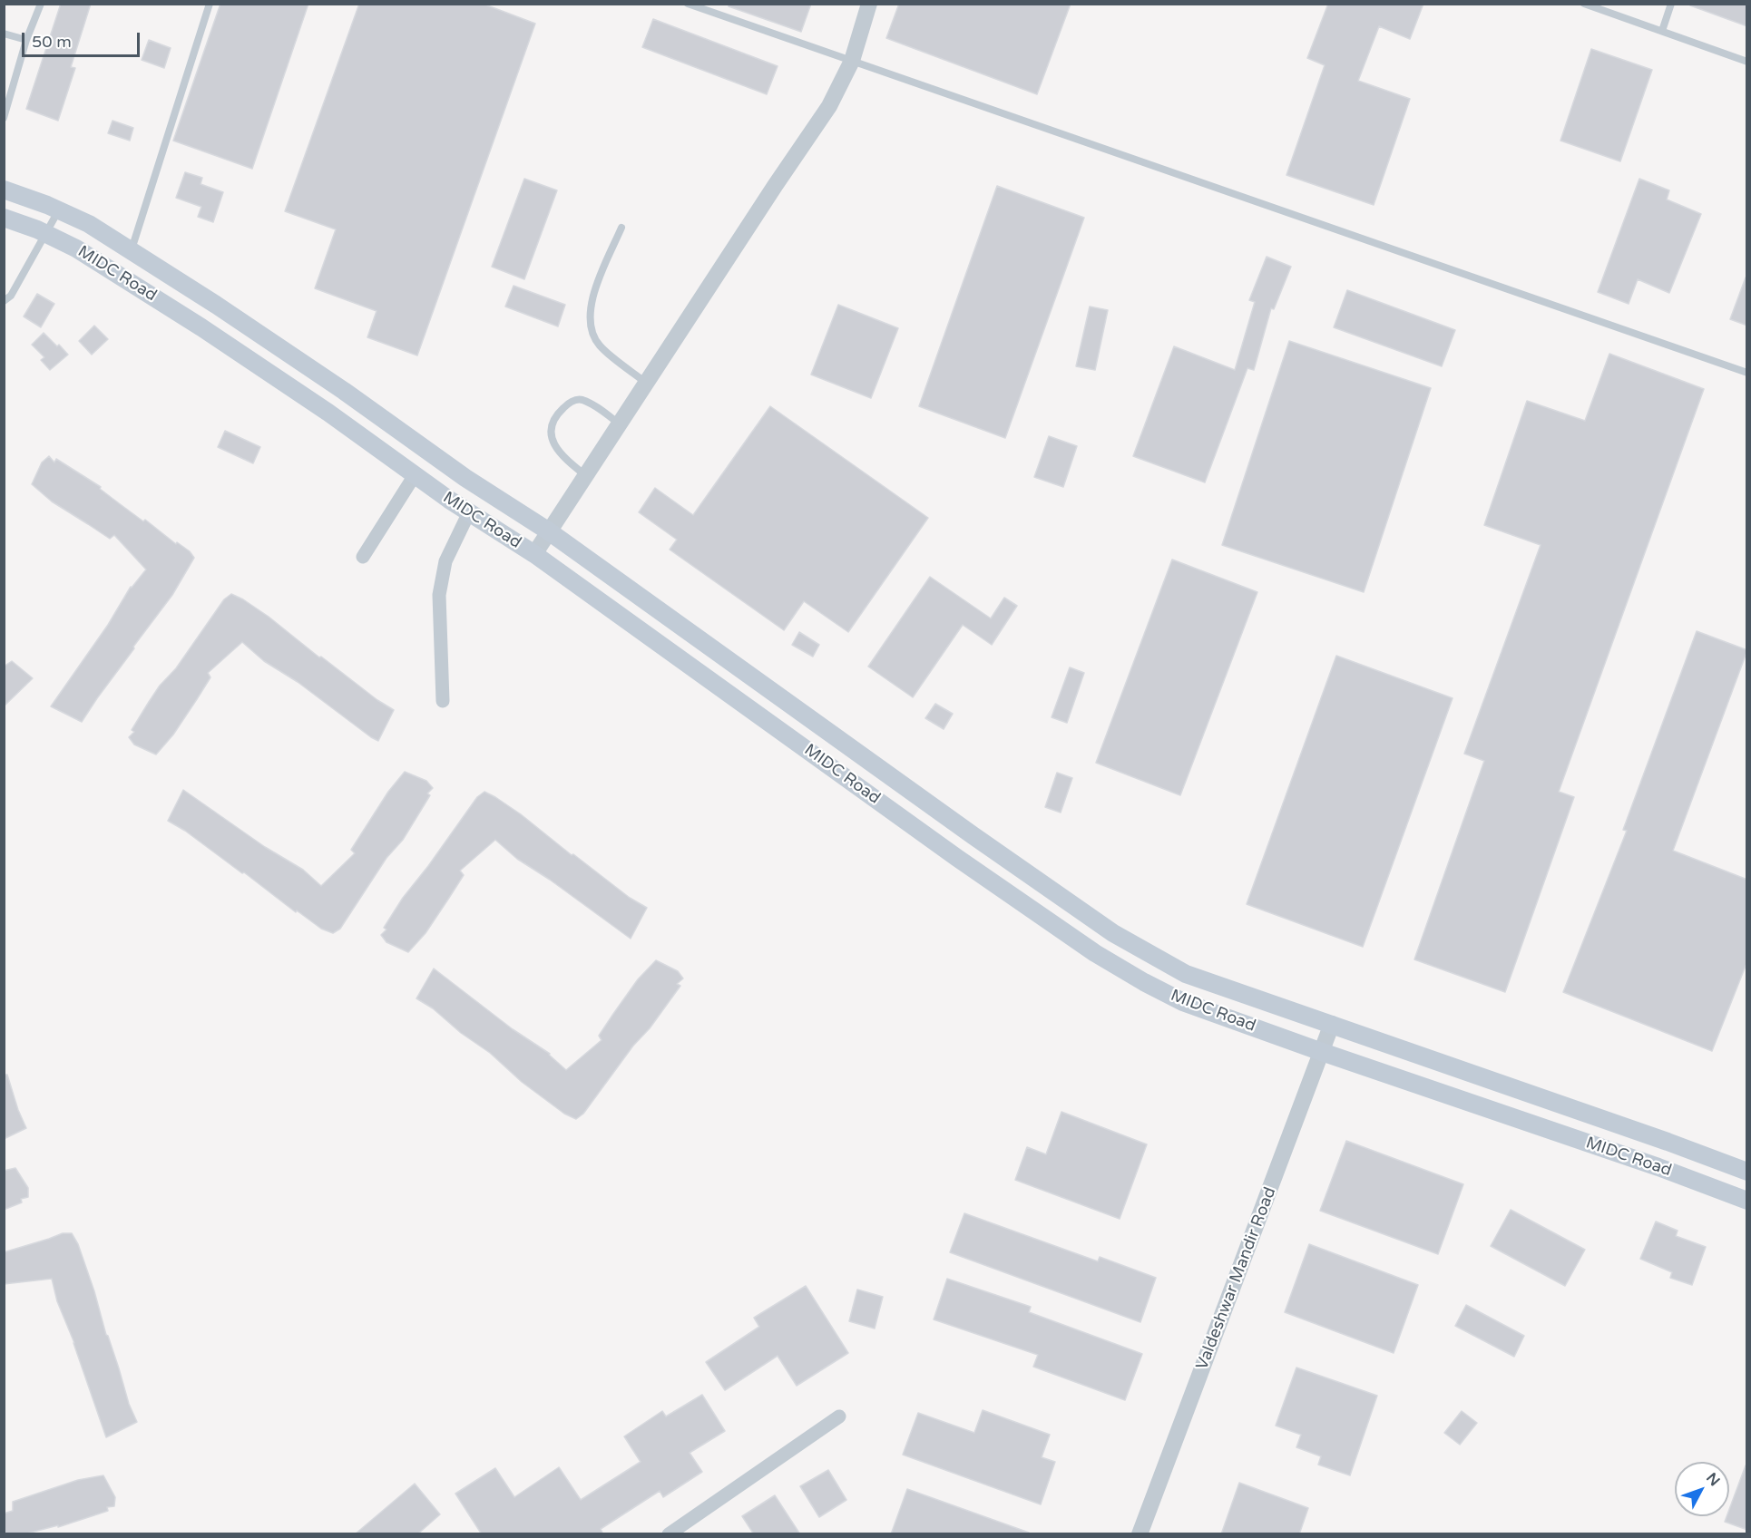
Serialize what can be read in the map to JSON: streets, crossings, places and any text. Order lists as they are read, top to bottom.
{
  "streets": {
    "main road": ["MIDC Road"],
    "street": ["Valdeshwar Mandir Road"]
  },
  "crossings": [
    ["MIDC Road", "Valdeshwar Mandir Road"]
  ],
  "scale_bar": "50 m",
  "north": "top right"
}
